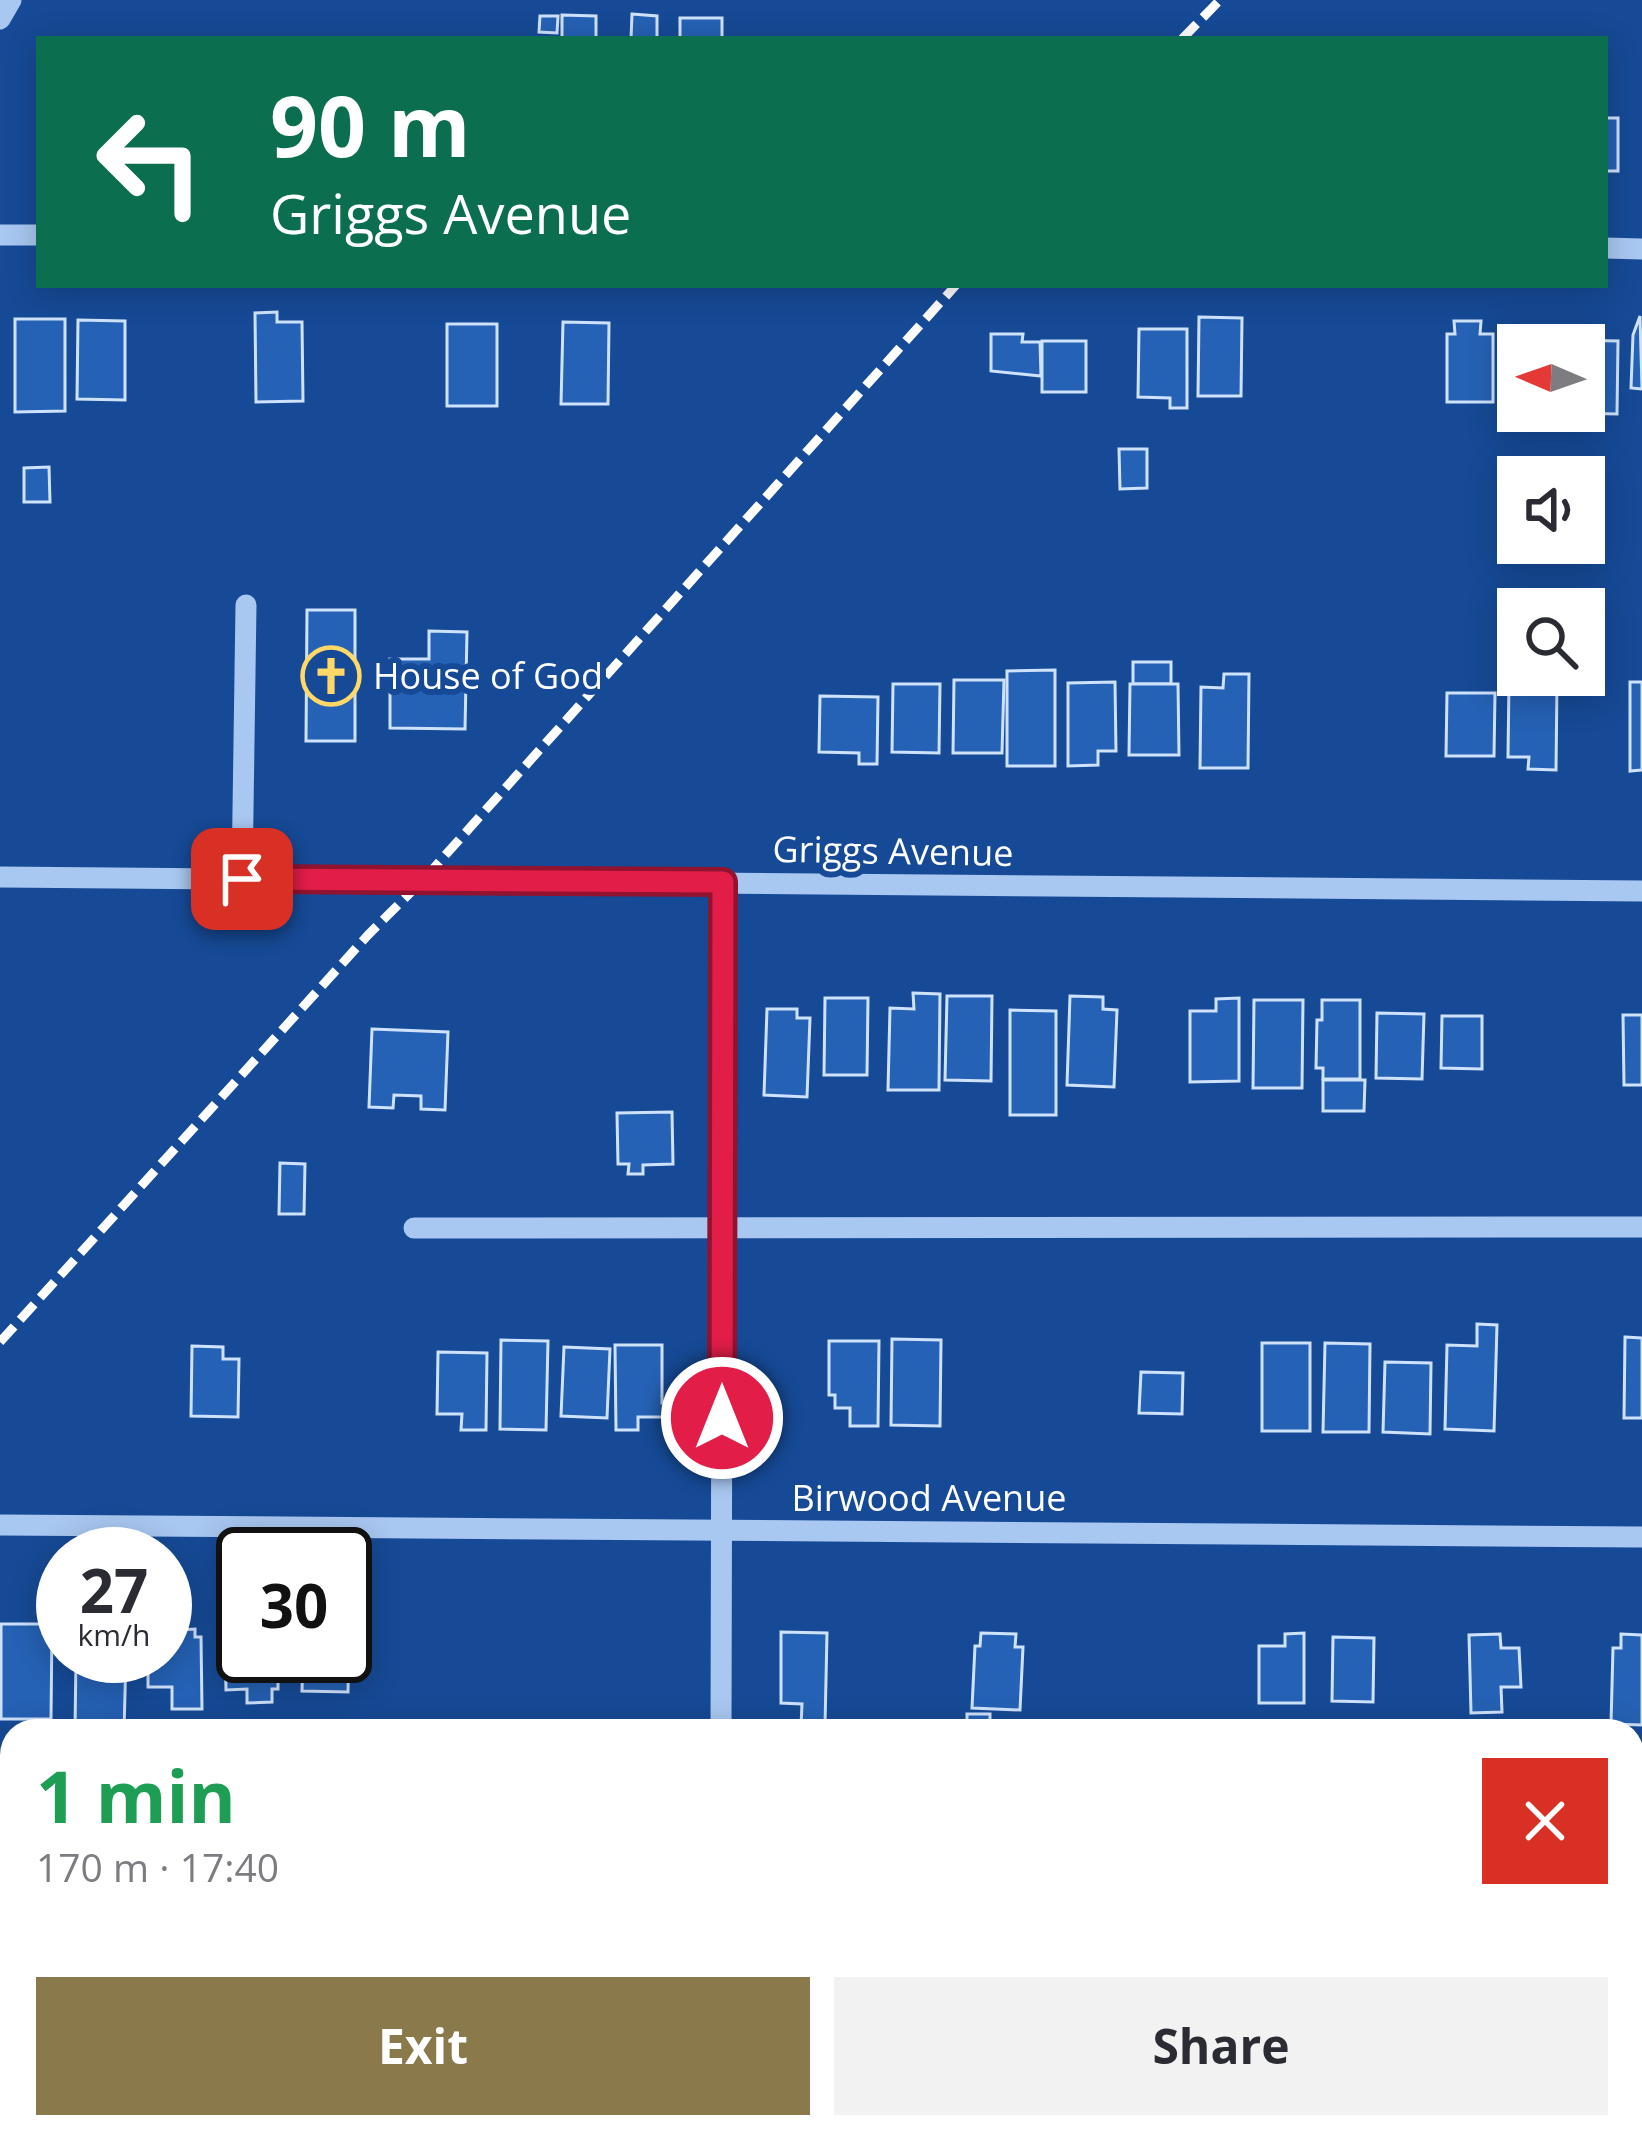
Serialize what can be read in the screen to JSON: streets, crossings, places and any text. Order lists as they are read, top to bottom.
{
  "streets": {
    "street": ["Griggs Avenue", "Birwood Avenue"]
  },
  "places": {
    "church": ["House of God"]
  },
  "north": "left",
  "page": {
    "turn": ["90 m", "Griggs Avenue"],
    "speed": "27 km/h",
    "limit": "30",
    "heading": ["1 min", "170 m · 17:40"],
    "buttons": ["Exit", "Share"]
  }
}
